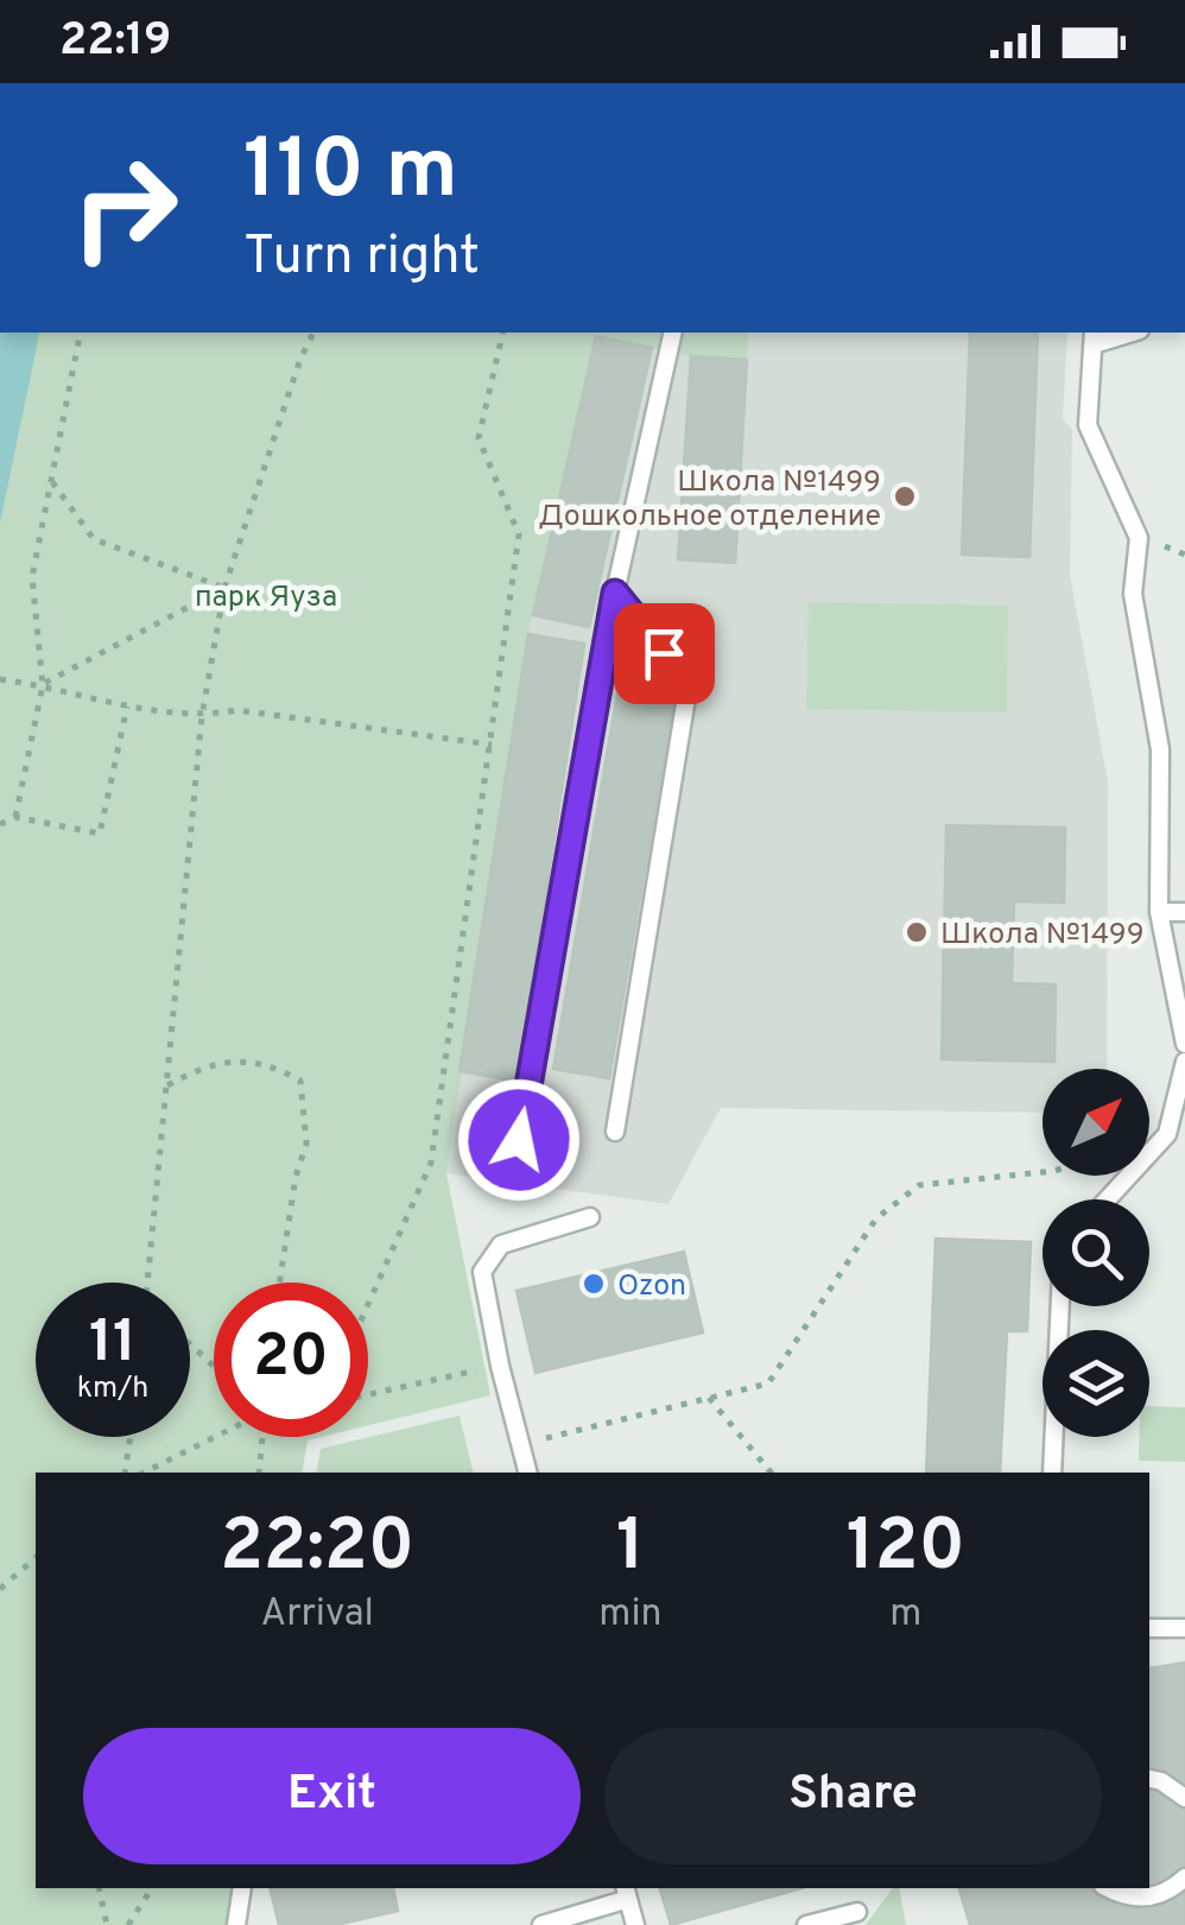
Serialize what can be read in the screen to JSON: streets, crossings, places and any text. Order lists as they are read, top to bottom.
{
  "parks": ["парк Яуза"],
  "places": ["Школа №1499 Дошкольное отделение", "Школа №1499", "Ozon"],
  "north": "top right",
  "page": {
    "status": "22:19",
    "turn": ["110 m", "Turn right"],
    "speed": "11 km/h",
    "limit": "20",
    "eta": [
      "22:20",
      "Arrival",
      "1",
      "min",
      "120",
      "m"
    ],
    "buttons": ["Exit", "Share"]
  }
}
